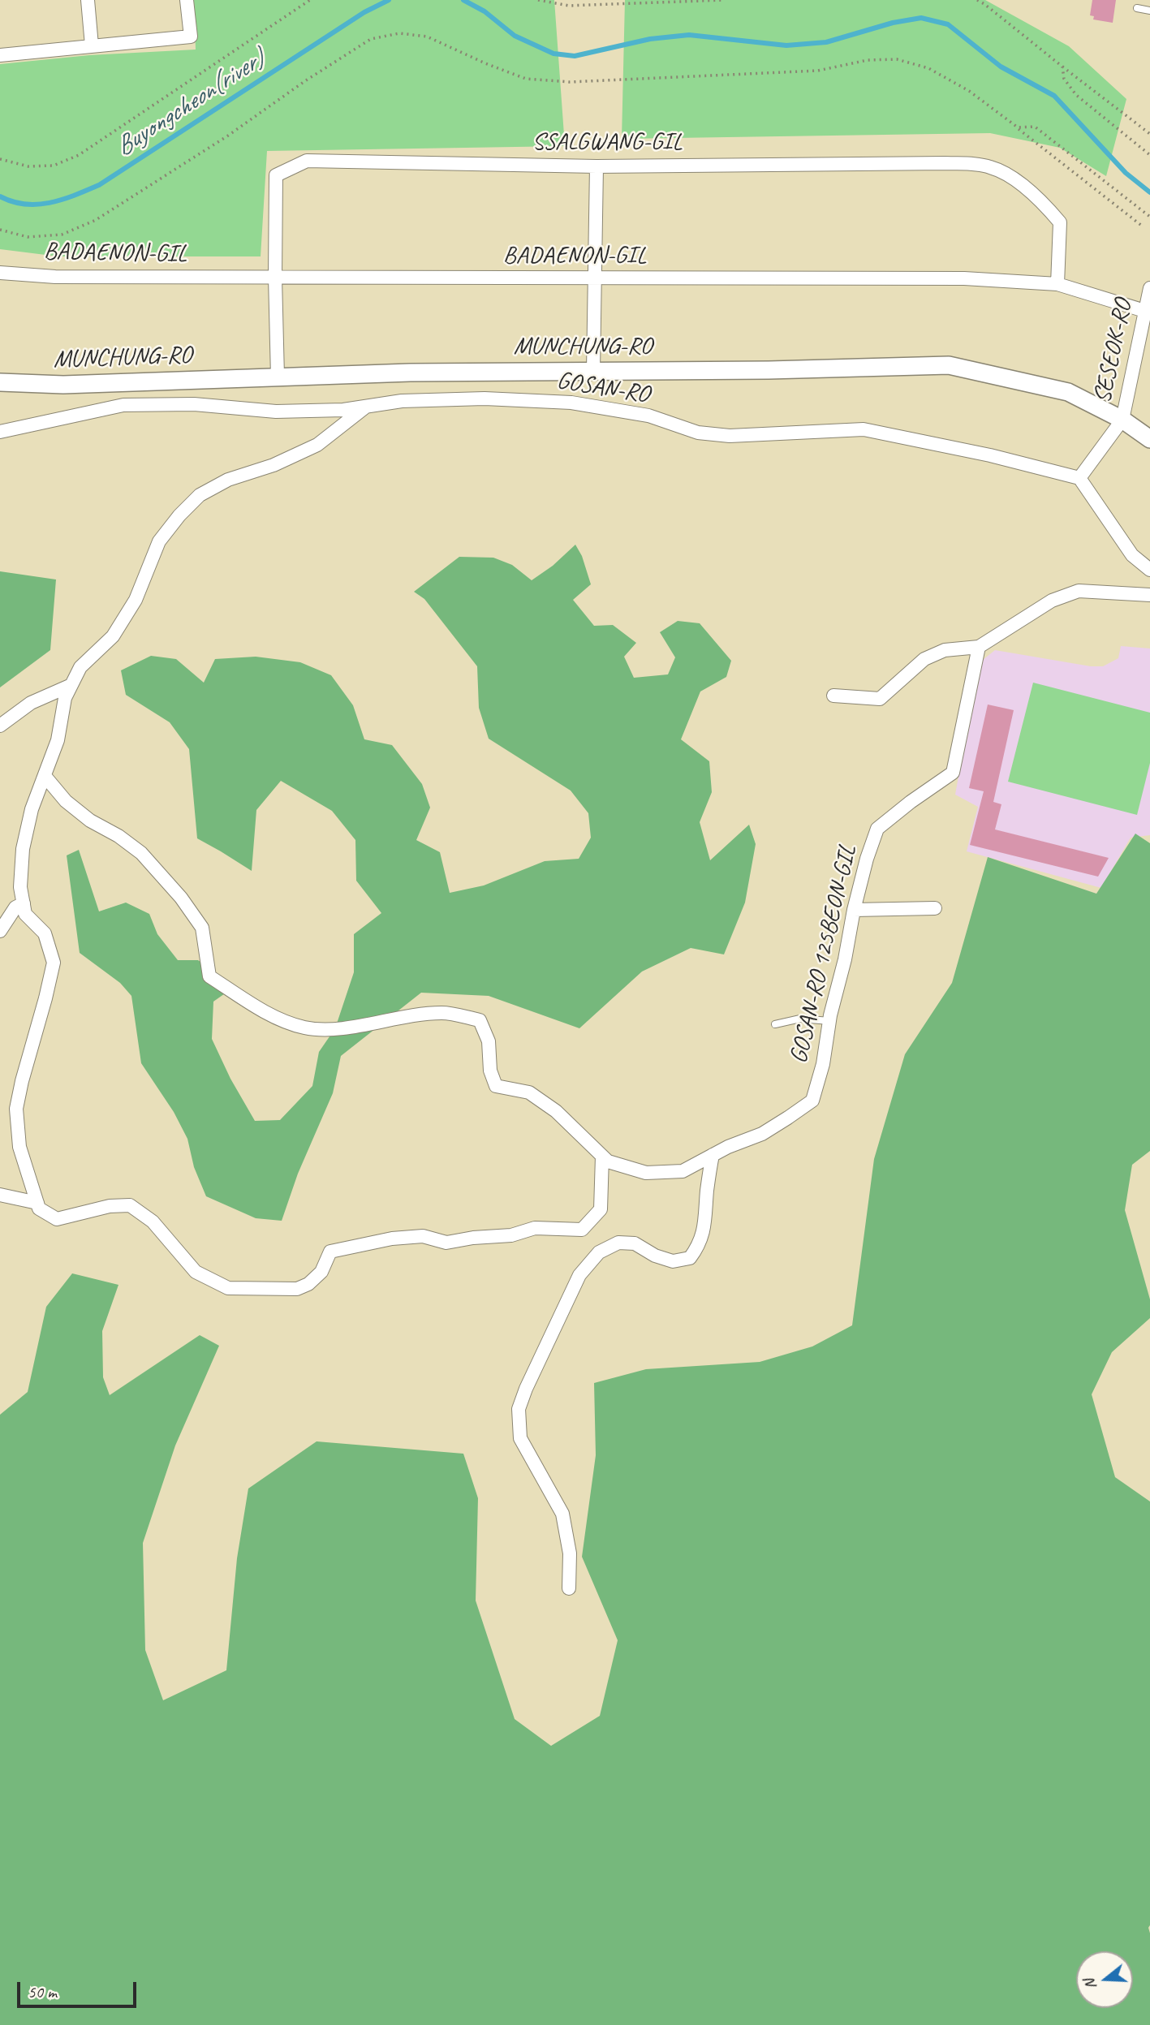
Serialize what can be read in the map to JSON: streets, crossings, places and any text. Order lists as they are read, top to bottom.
{
  "streets": {
    "street": [
      "SSALGWANG-GIL",
      "BADAENON-GIL",
      "MUNCHUNG-RO",
      "SESEOK-RO",
      "GOSAN-RO",
      "GOSAN-RO 125BEON-GIL"
    ]
  },
  "crossings": [
    ["SSALGWANG-GIL", "BADAENON-GIL"],
    ["SSALGWANG-GIL", "MUNCHUNG-RO"],
    ["BADAENON-GIL", "SESEOK-RO"],
    ["MUNCHUNG-RO", "SESEOK-RO"],
    ["SESEOK-RO", "GOSAN-RO"]
  ],
  "water": ["Buyongcheon(river)"],
  "scale_bar": "50 m",
  "north": "left"
}
